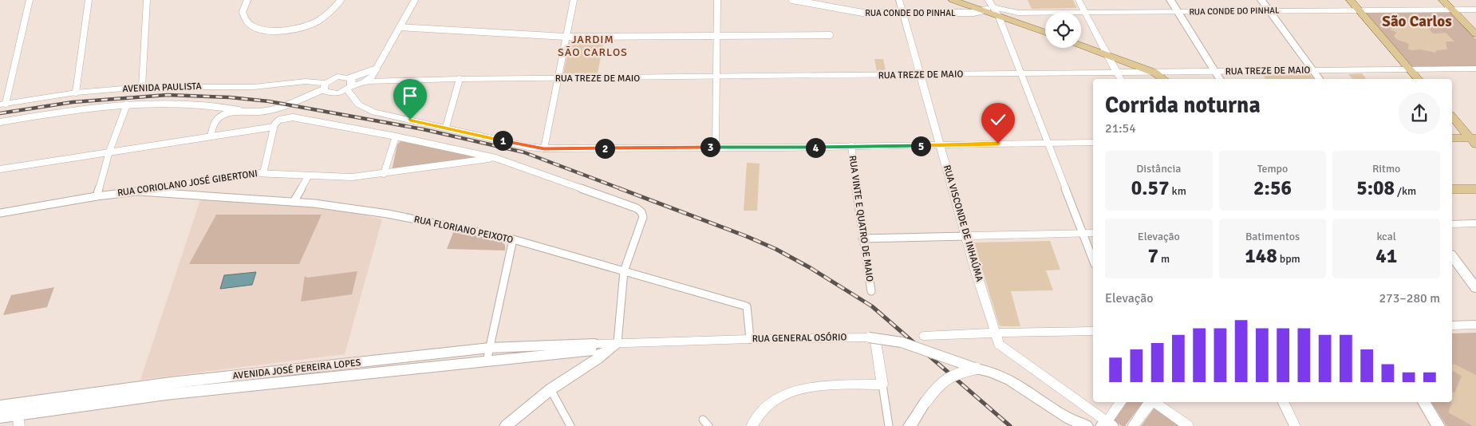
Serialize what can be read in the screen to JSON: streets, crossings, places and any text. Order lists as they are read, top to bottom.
{
  "streets": {
    "main road": ["AVENIDA JOSÉ PEREIRA LOPES"],
    "street": [
      "RUA CONDE DO PINHAL",
      "RUA TREZE DE MAIO",
      "AVENIDA PAULISTA",
      "RUA CORIOLANO JOSÉ GIBERTONI",
      "RUA VINTE E QUATRO DE MAIO",
      "RUA VISCONDE DE INHAÚMA",
      "RUA FLORIANO PEIXOTO",
      "RUA GENERAL OSÓRIO"
    ]
  },
  "crossings": [
    ["RUA CONDE DO PINHAL", "RUA VISCONDE DE INHAÚMA"],
    ["RUA TREZE DE MAIO", "AVENIDA PAULISTA"],
    ["RUA TREZE DE MAIO", "RUA VISCONDE DE INHAÚMA"],
    ["RUA CORIOLANO JOSÉ GIBERTONI", "RUA FLORIANO PEIXOTO"],
    ["RUA FLORIANO PEIXOTO", "RUA GENERAL OSÓRIO"]
  ],
  "districts": ["São Carlos", "JARDIM SÃO CARLOS"],
  "page": {
    "heading": ["Corrida noturna", "21:54"],
    "pins": [
      "1",
      "5",
      "3",
      "4",
      "2"
    ],
    "stats": [
      ["Distância", "0.57 km"],
      ["Tempo", "2:56"],
      ["Ritmo", "5:08 /km"],
      ["Elevação", "7 m"],
      ["Batimentos", "148 bpm"],
      ["kcal", "41"]
    ],
    "chart": ["Elevação", "273–280 m"]
  }
}
